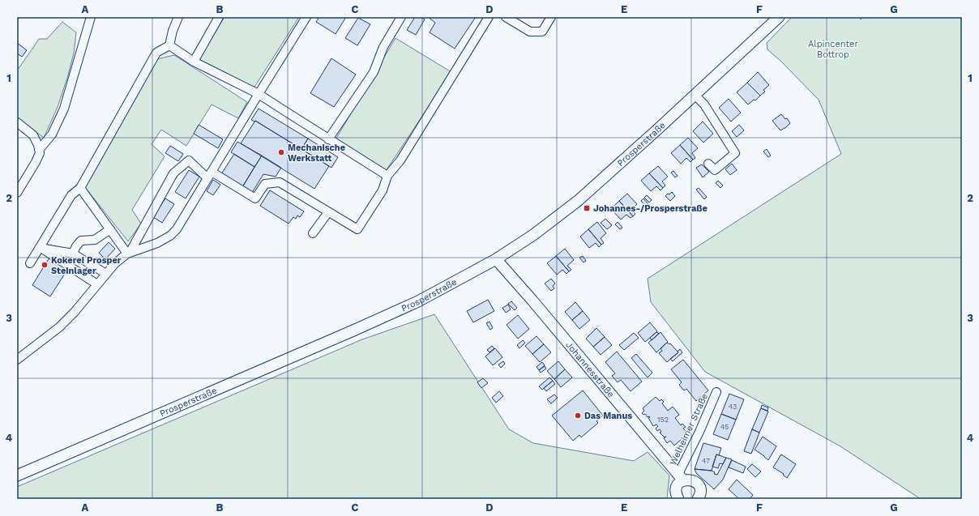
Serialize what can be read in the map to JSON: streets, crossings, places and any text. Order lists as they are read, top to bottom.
{
  "streets": {
    "main road": ["Prosperstraße", "Johannesstraße"],
    "street": ["Welheimer Straße"]
  },
  "crossings": [
    ["Prosperstraße", "Johannesstraße"],
    ["Johannesstraße", "Welheimer Straße"]
  ],
  "parks": ["Alpincenter Bottrop"],
  "places": {
    "other": ["Mechanische Werkstatt", "Kokerei Prosper Steinlager", "Das Manus"],
    "transit": ["Johannes-/Prosperstraße"]
  },
  "house_numbers": [
    "43",
    "152",
    "45",
    "47"
  ],
  "grid": {
    "columns": [
      "A",
      "B",
      "C",
      "D",
      "E",
      "F",
      "G"
    ],
    "rows": [
      "1",
      "2",
      "3",
      "4"
    ]
  }
}
